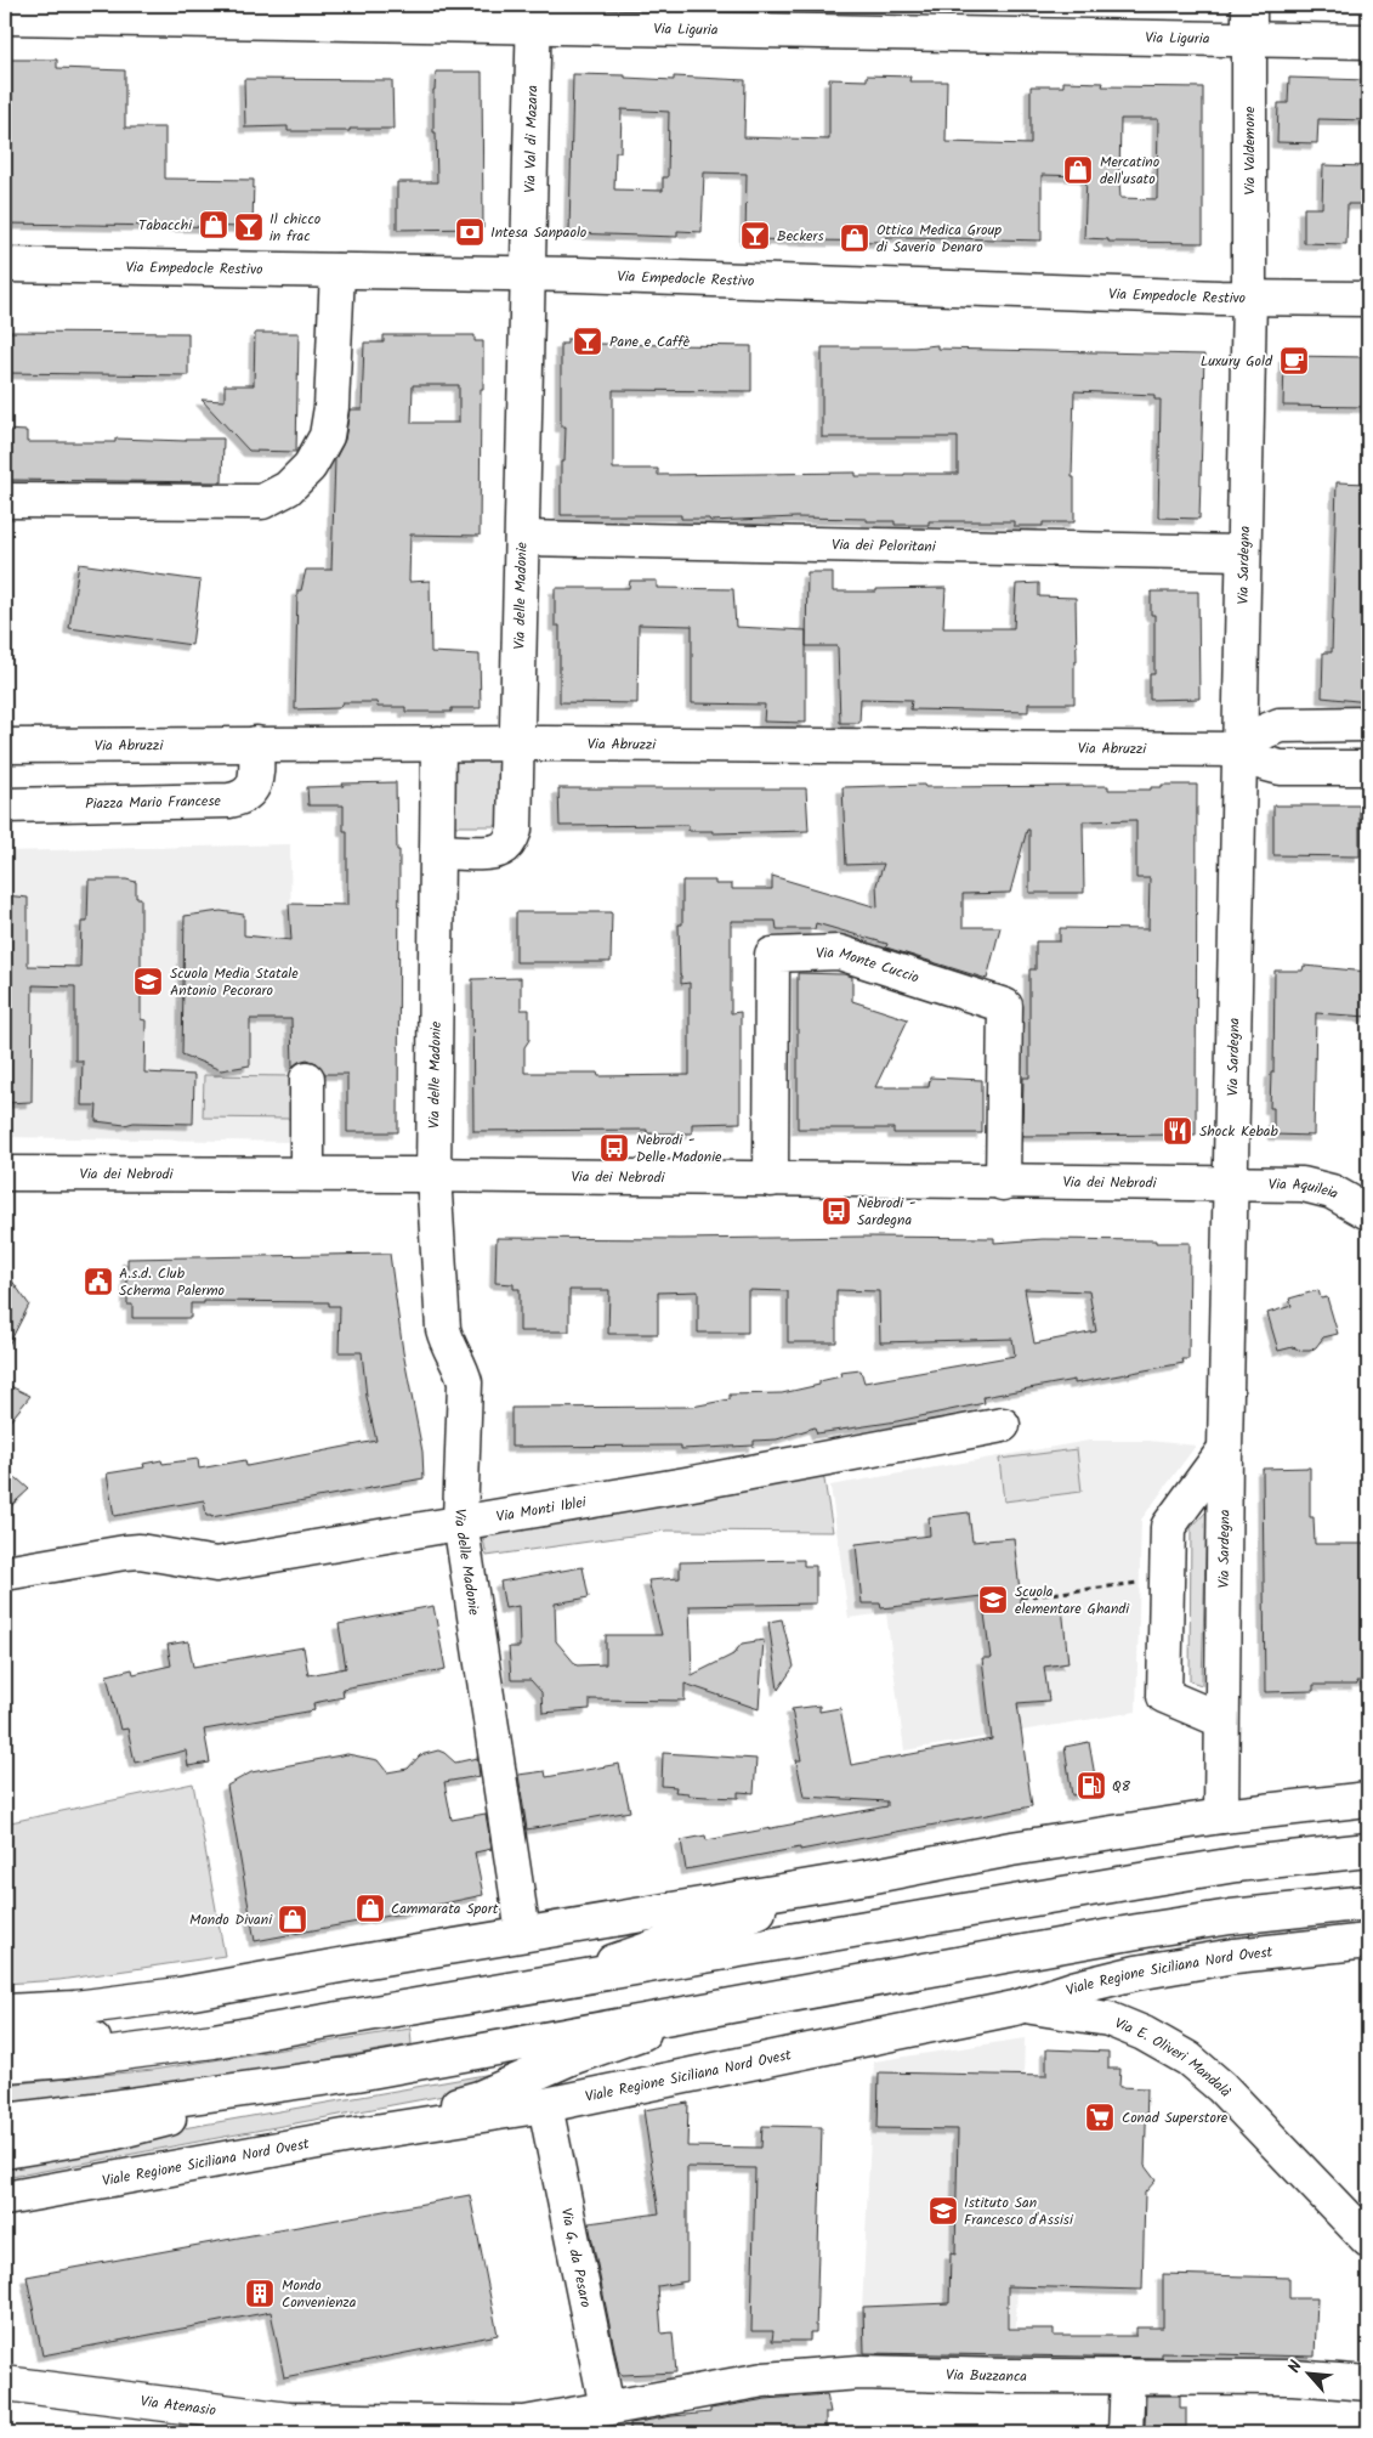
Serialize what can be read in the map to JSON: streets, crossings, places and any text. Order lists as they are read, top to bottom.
{
  "streets": {
    "street": [
      "Via Liguria",
      "Via Val di Mazara",
      "Via Valdemone",
      "Via Empedocle Restivo",
      "Via dei Peloritani",
      "Via Sardegna",
      "Via delle Madonie",
      "Via Abruzzi",
      "Piazza Mario Francese",
      "Via Monte Cuccio",
      "Via dei Nebrodi",
      "Via Aquileia",
      "Via Monti Iblei",
      "Viale Regione Siciliana Nord Ovest",
      "Via E. Oliveri Mandalà",
      "Via G. da Pesaro",
      "Via Buzzanca",
      "Via Atenasio"
    ]
  },
  "crossings": [
    ["Via Liguria", "Via Val di Mazara"],
    ["Via Liguria", "Via Valdemone"],
    ["Via Val di Mazara", "Via Empedocle Restivo"],
    ["Via Val di Mazara", "Via delle Madonie"],
    ["Via Valdemone", "Via Empedocle Restivo"],
    ["Via Valdemone", "Via Sardegna"],
    ["Via Empedocle Restivo", "Via Sardegna"],
    ["Via Empedocle Restivo", "Via delle Madonie"],
    ["Via dei Peloritani", "Via Sardegna"],
    ["Via dei Peloritani", "Via delle Madonie"],
    ["Via Sardegna", "Via Abruzzi"],
    ["Via Sardegna", "Via dei Nebrodi"],
    ["Via Sardegna", "Via Aquileia"],
    ["Via delle Madonie", "Via Abruzzi"],
    ["Via delle Madonie", "Via dei Nebrodi"],
    ["Via delle Madonie", "Via Monti Iblei"],
    ["Via Abruzzi", "Piazza Mario Francese"],
    ["Via Monte Cuccio", "Via dei Nebrodi"],
    ["Via dei Nebrodi", "Via Aquileia"],
    ["Viale Regione Siciliana Nord Ovest", "Via E. Oliveri Mandalà"],
    ["Viale Regione Siciliana Nord Ovest", "Via G. da Pesaro"],
    ["Via G. da Pesaro", "Via Buzzanca"],
    ["Via G. da Pesaro", "Via Atenasio"],
    ["Via Buzzanca", "Via Atenasio"]
  ],
  "places": {
    "shop": [
      "Mercatino dell'usato",
      "Tabacchi",
      "Ottica Medica Group di Saverio Denaro",
      "Cammarata Sport",
      "Mondo Divani"
    ],
    "bar": ["Il chicco in frac", "Beckers", "Pane e Caffè"],
    "bank": ["Intesa Sanpaolo"],
    "cafe": ["Luxury Gold"],
    "school or university": ["Scuola Media Statale Antonio Pecoraro", "Scuola elementare Ghandi", "Istituto San Francesco d'Assisi"],
    "restaurant": ["Shock Kebab"],
    "bus stop": ["Nebrodi - Delle Madonie", "Nebrodi - Sardegna"],
    "public building": ["A.s.d. Club Scherma Palermo"],
    "fuel station": ["Q8"],
    "supermarket": ["Conad Superstore"],
    "building": ["Mondo Convenienza"]
  },
  "north": "top left"
}
